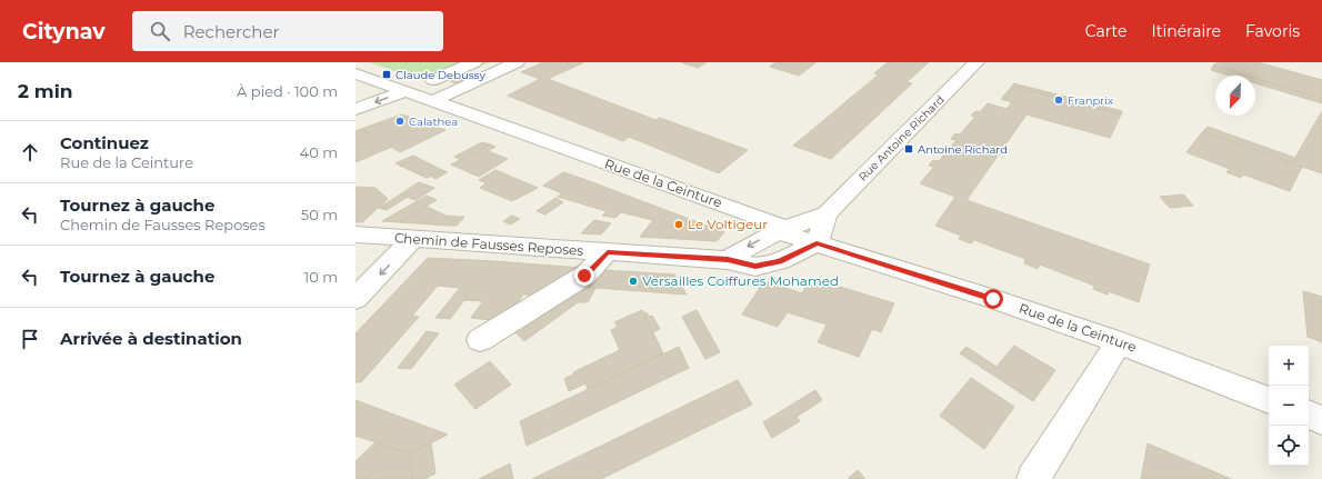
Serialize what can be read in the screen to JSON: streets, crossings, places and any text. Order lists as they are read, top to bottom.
{
  "streets": {
    "street": ["Rue Antoine Richard", "Rue de la Ceinture", "Chemin de Fausses Reposes"]
  },
  "crossings": [
    ["Rue Antoine Richard", "Rue de la Ceinture"],
    ["Rue Antoine Richard", "Chemin de Fausses Reposes"],
    ["Rue de la Ceinture", "Chemin de Fausses Reposes"]
  ],
  "places": {
    "transit": ["Claude Debussy", "Antoine Richard"],
    "other": [
      "Franprix",
      "Calathea",
      "Le Voltigeur",
      "Versailles Coiffures Mohamed"
    ]
  },
  "north": "bottom left",
  "page": {
    "header": "Citynav",
    "search": "Rechercher",
    "nav": ["Carte", "Itinéraire", "Favoris"],
    "heading": ["2 min", "À pied · 100 m"],
    "list": [
      ["Continuez", "Rue de la Ceinture", "40 m"],
      ["Tournez à gauche", "Chemin de Fausses Reposes", "50 m"],
      ["Tournez à gauche", "10 m"],
      "Arrivée à destination"
    ],
    "map_buttons": ["+", "−"]
  }
}
